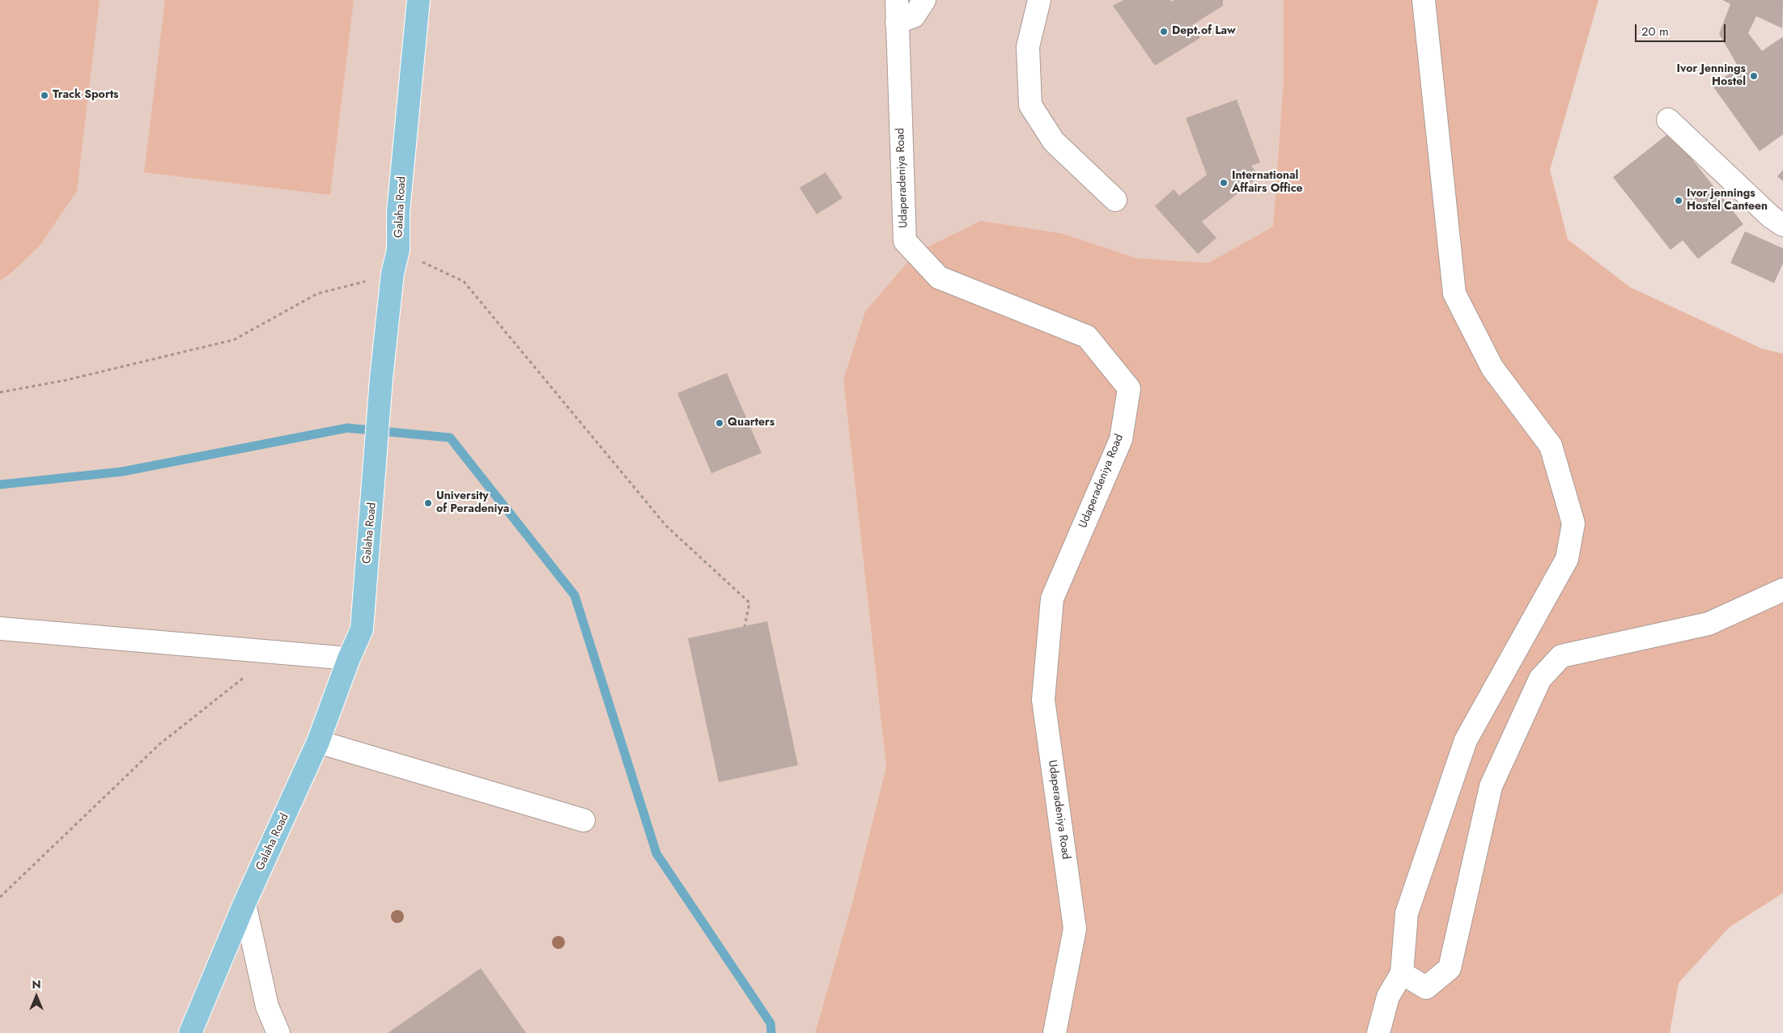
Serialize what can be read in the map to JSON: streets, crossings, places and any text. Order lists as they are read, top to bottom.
{
  "streets": {
    "main road": ["Galaha Road"],
    "street": ["Udaperadeniya Road"]
  },
  "places": [
    "Dept.of Law",
    "Ivor Jennings Hostel",
    "Track Sports",
    "International Affairs Office",
    "Ivor jennings Hostel Canteen",
    "Quarters",
    "University of Peradeniya"
  ],
  "scale_bar": "20 m",
  "north": "top"
}
